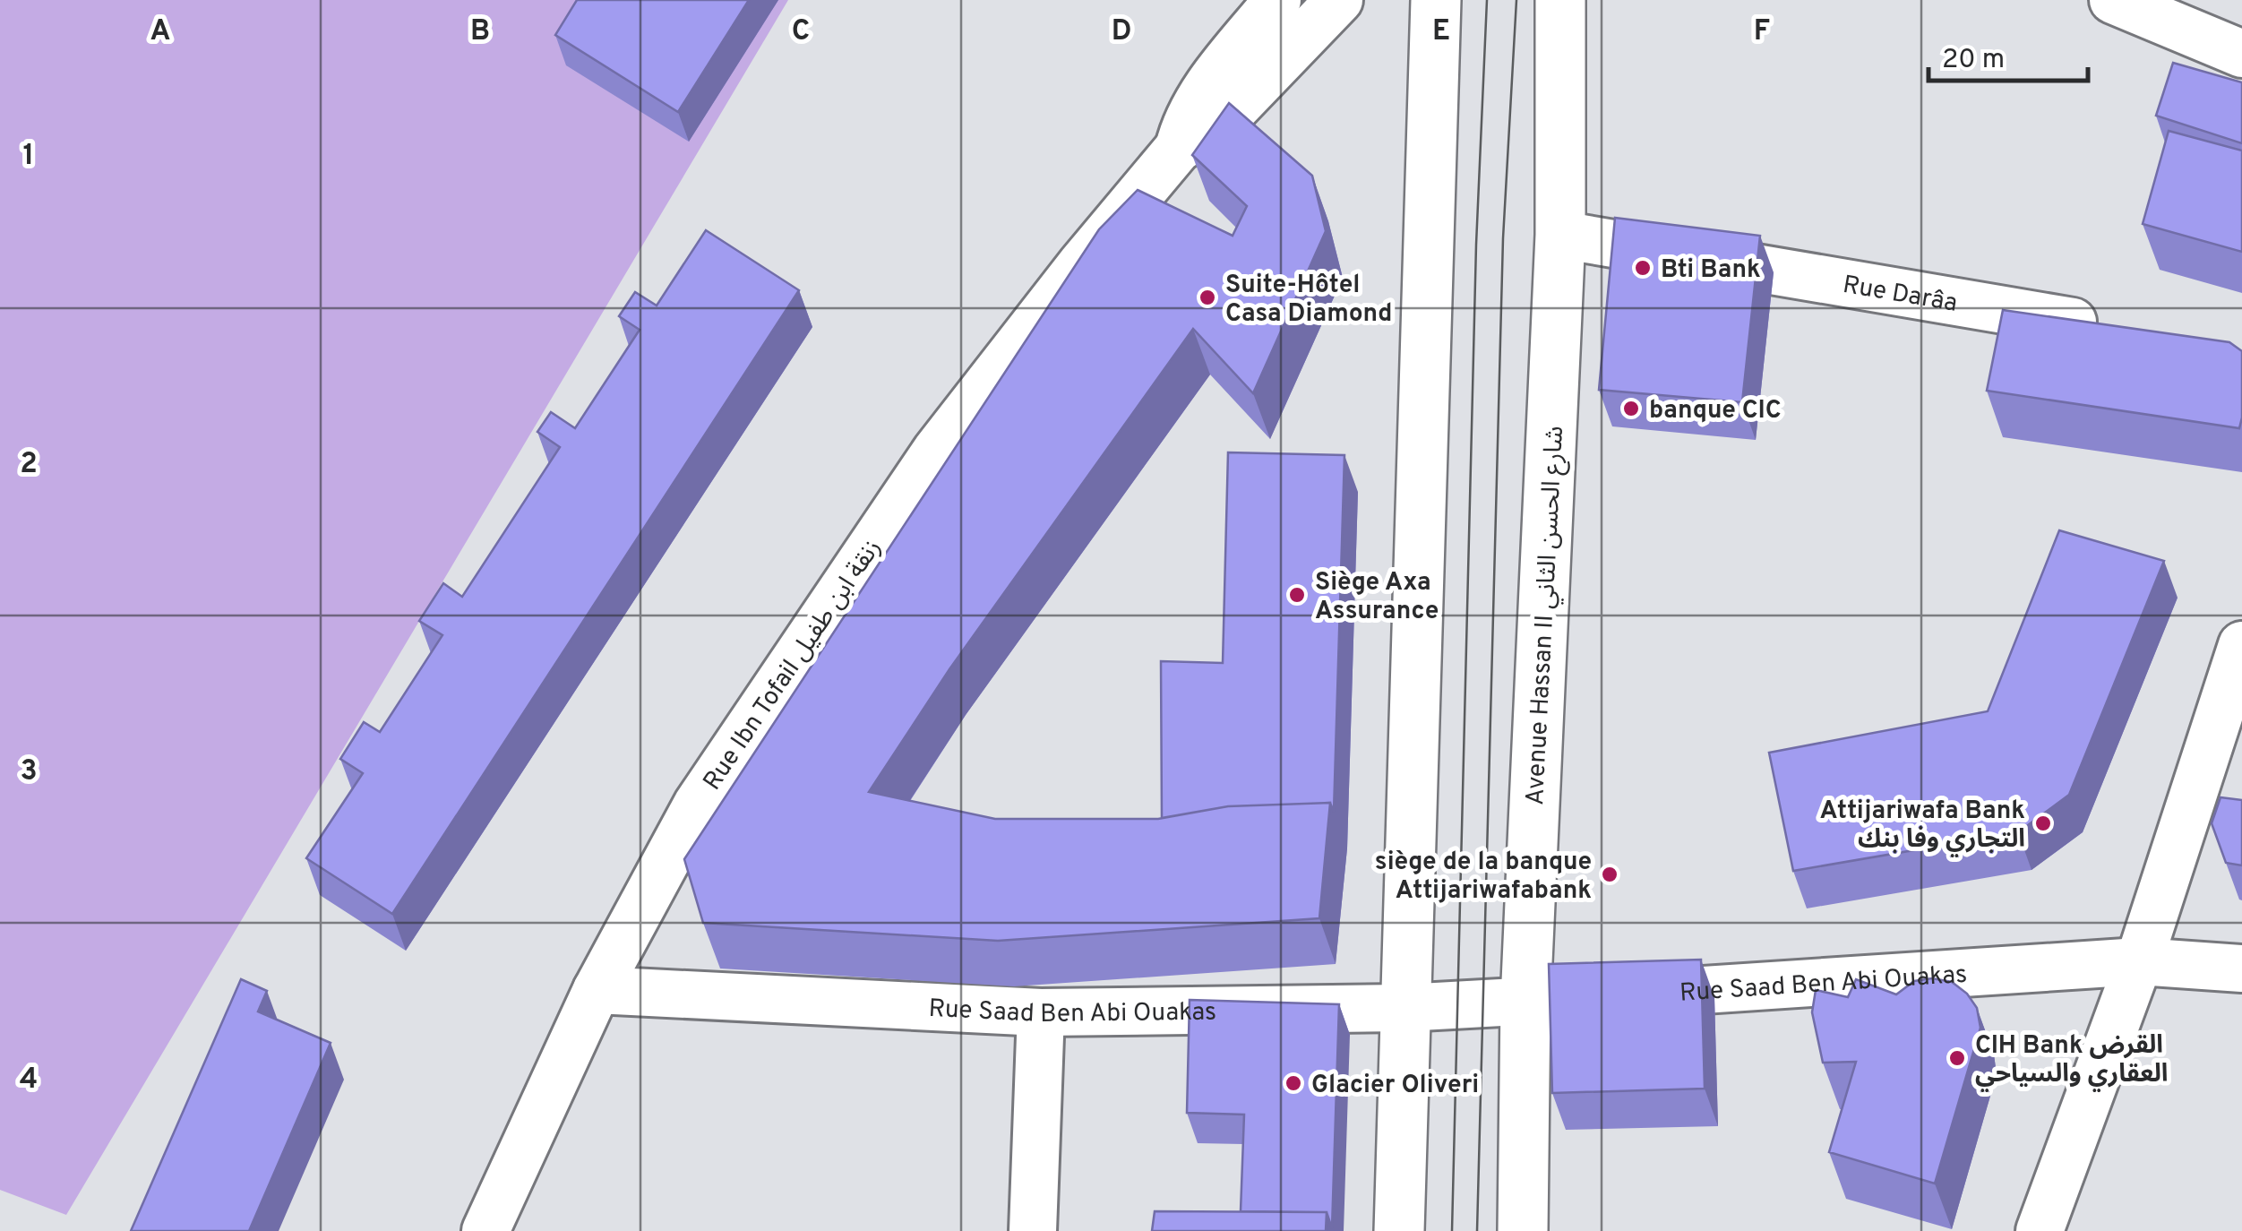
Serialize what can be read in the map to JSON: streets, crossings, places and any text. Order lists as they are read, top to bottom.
{
  "streets": {
    "main road": ["Avenue Hassan II شارع الحسن الثاني"],
    "street": ["Rue Darâa", "Rue Ibn Tofail زنقة ابن طفيل", "Rue Saad Ben Abi Ouakas"]
  },
  "crossings": [
    ["Rue Darâa", "Avenue Hassan II شارع الحسن الثاني"],
    ["Avenue Hassan II شارع الحسن الثاني", "Rue Saad Ben Abi Ouakas"],
    ["Rue Ibn Tofail زنقة ابن طفيل", "Rue Saad Ben Abi Ouakas"]
  ],
  "places": [
    "Bti Bank",
    "Suite-Hôtel Casa Diamond",
    "banque CIC",
    "Siège Axa Assurance",
    "Attijariwafa Bank التجاري وفا بنك",
    "siège de la banque Attijariwafabank",
    "CIH Bank القرض العقاري والسياحي",
    "Glacier Oliveri"
  ],
  "scale_bar": "20 m",
  "grid": {
    "columns": [
      "A",
      "B",
      "C",
      "D",
      "E",
      "F"
    ],
    "rows": [
      "1",
      "2",
      "3",
      "4"
    ]
  }
}
